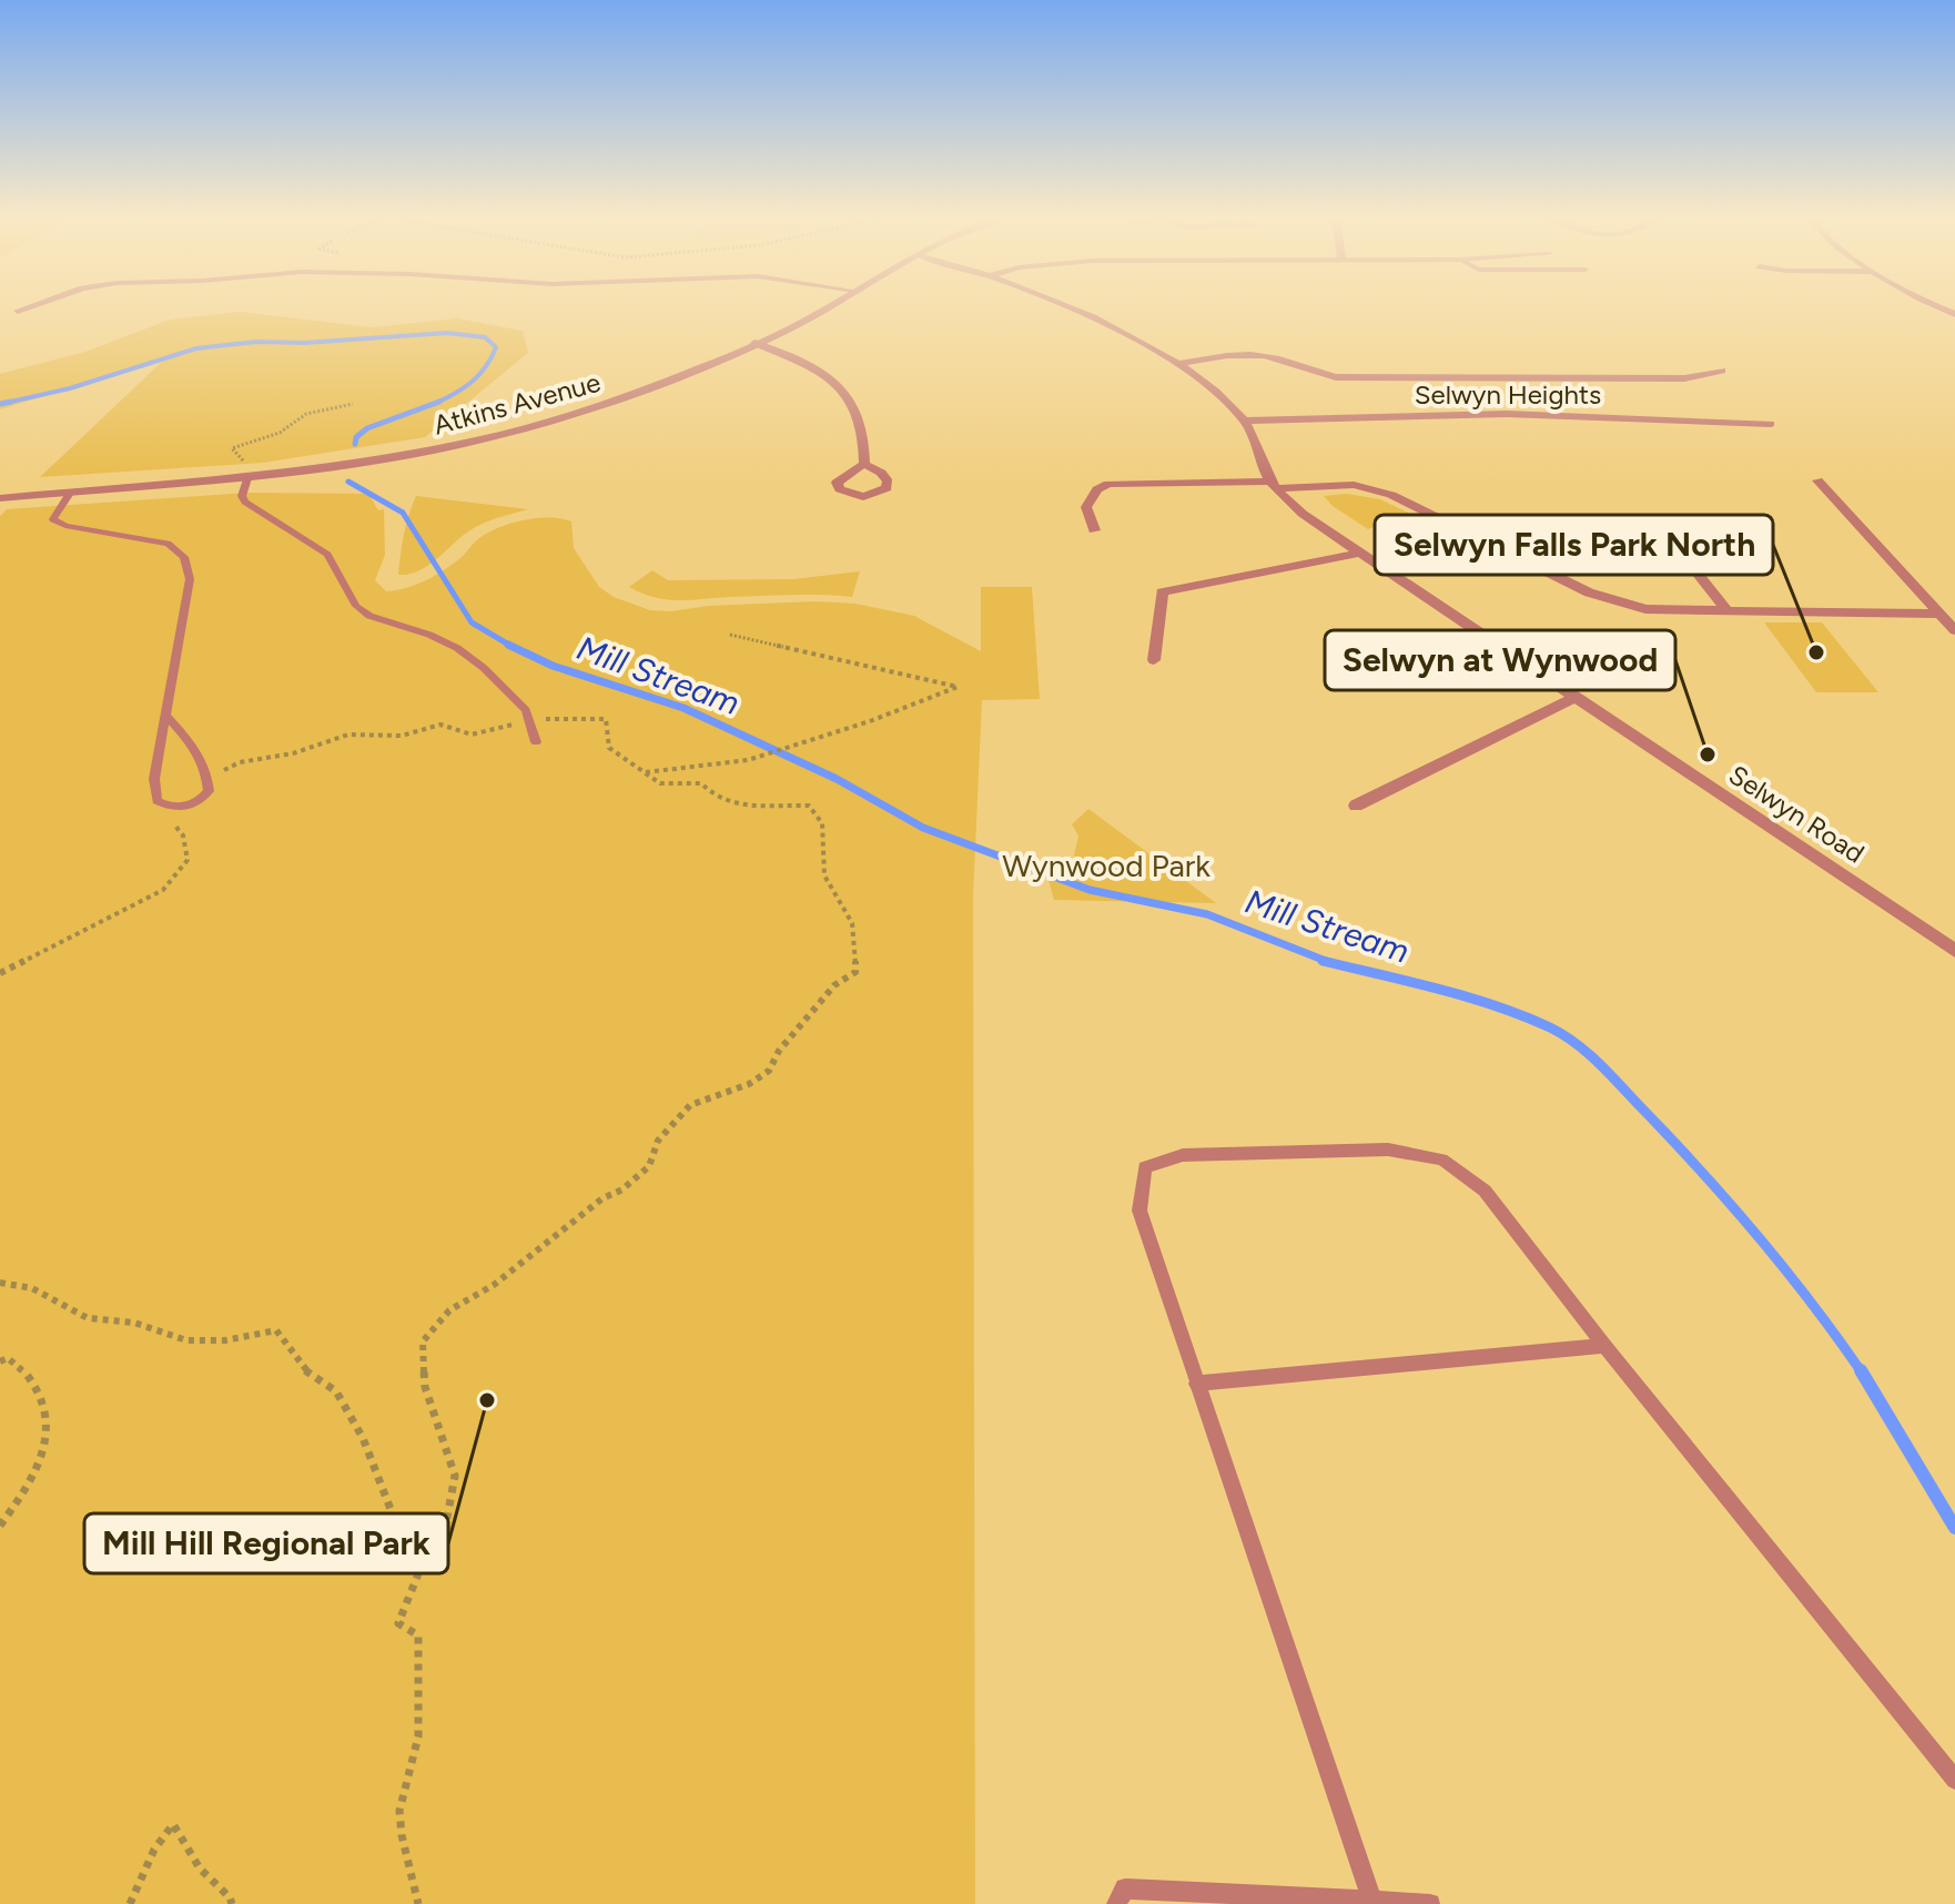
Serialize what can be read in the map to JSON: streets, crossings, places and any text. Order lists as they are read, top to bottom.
{
  "streets": {
    "street": ["Selwyn Heights", "Atkins Avenue", "Selwyn Road"]
  },
  "crossings": [
    ["Selwyn Heights", "Selwyn Road"]
  ],
  "water": ["Mill Stream"],
  "parks": ["Wynwood Park"],
  "places": ["Selwyn Falls Park North", "Selwyn at Wynwood", "Mill Hill Regional Park"]
}
